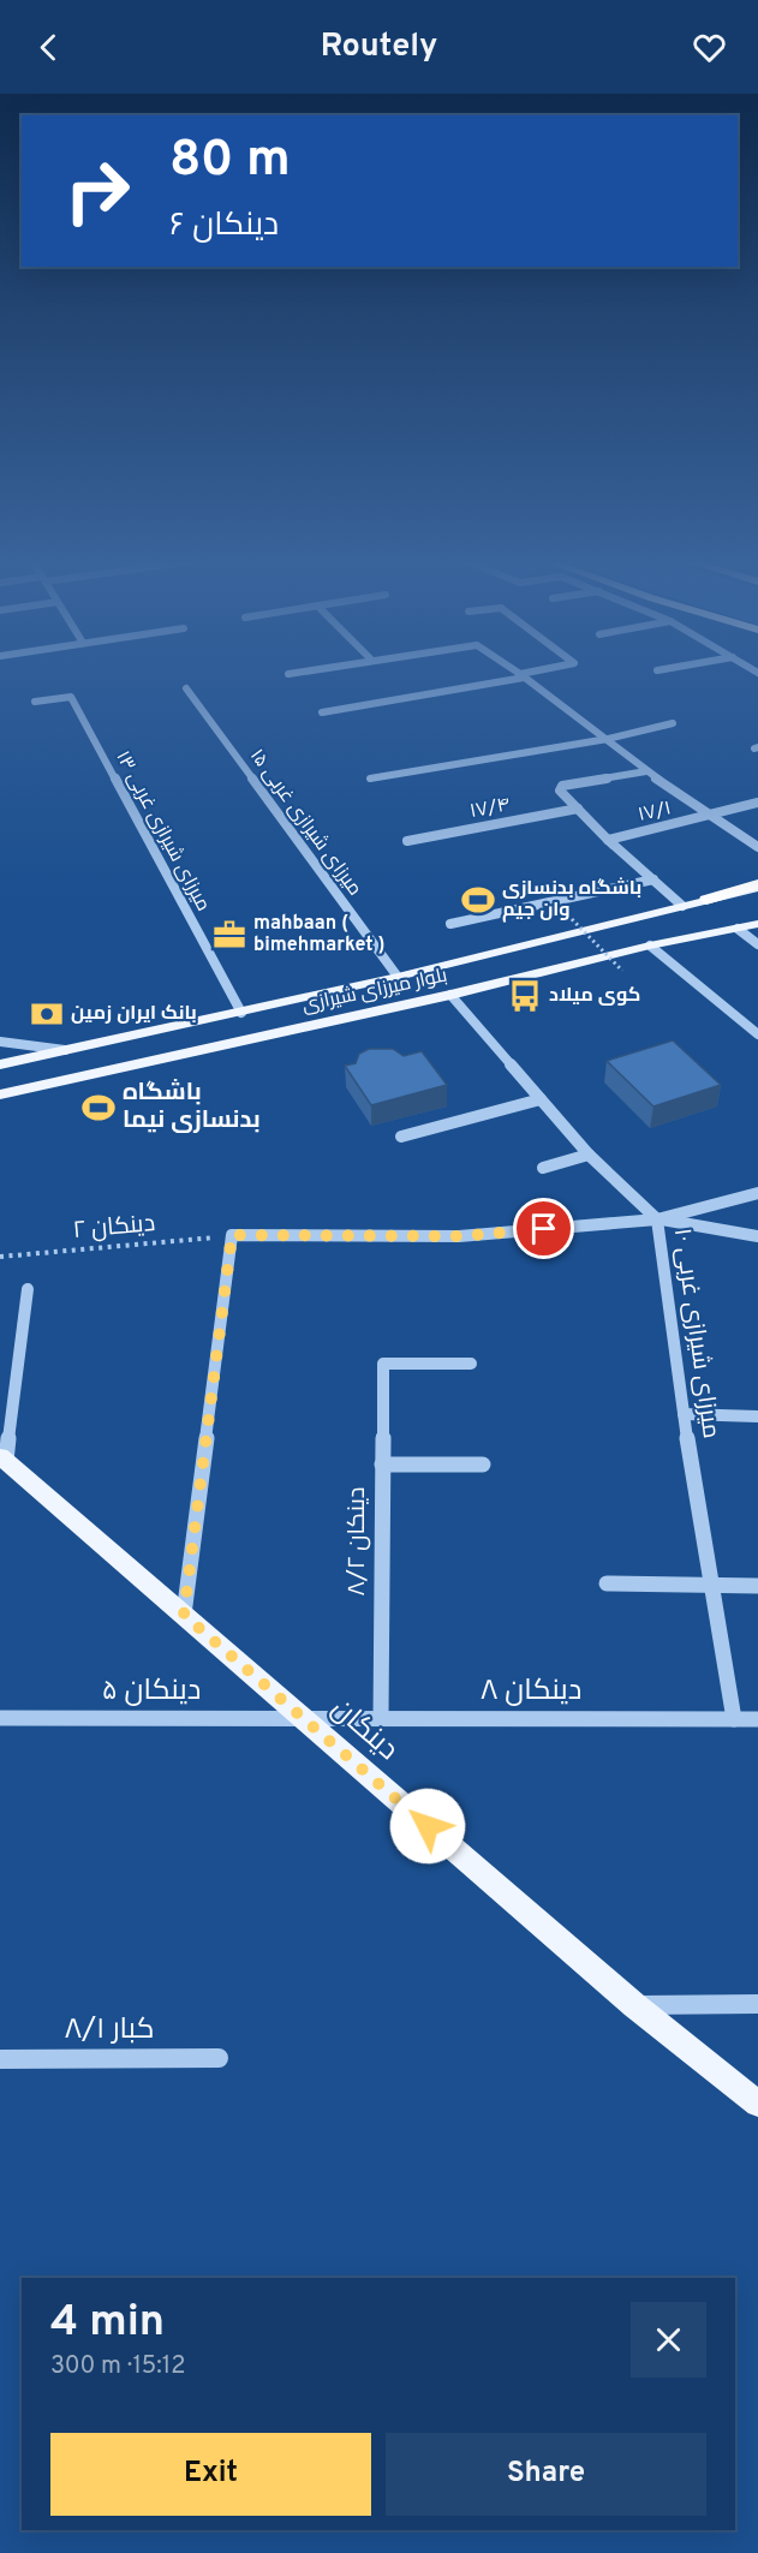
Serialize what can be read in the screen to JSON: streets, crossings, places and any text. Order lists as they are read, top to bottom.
{
  "streets": {
    "main road": ["بلوار میرزای شیرازی", "دینکان"],
    "street": [
      "۱۷/۴",
      "۱۷/۱",
      "۱۵ میرزای شیرازی غربی",
      "۱۳ میرزای شیرازی غربی",
      "۱۰ میرزای شیرازی غربی",
      "دینکان ۸/۲",
      "۵ دینکان",
      "۸ دینکان",
      "۸/۱ کبار"
    ],
    "path": ["دینکان ۲"]
  },
  "crossings": [
    ["۱۵ میرزای شیرازی غربی", "بلوار میرزای شیرازی"],
    ["۱۳ میرزای شیرازی غربی", "بلوار میرزای شیرازی"],
    ["بلوار میرزای شیرازی", "۱۰ میرزای شیرازی غربی"],
    ["۱۰ میرزای شیرازی غربی", "۸ دینکان"],
    ["دینکان ۸/۲", "۸ دینکان"],
    ["۵ دینکان", "۸ دینکان"],
    ["۵ دینکان", "دینکان"],
    ["۸ دینکان", "دینکان"]
  ],
  "places": {
    "sports": ["باشگاه بدنسازی وان جیم", "باشگاه بدنسازی نیما"],
    "office": ["mahbaan ( bimehmarket )"],
    "bus stop": ["کوی میلاد"],
    "bank": ["بانک ایران زمین"]
  },
  "page": {
    "header": "Routely",
    "turn": ["80 m", "دینکان ۶"],
    "heading": ["4 min", "300 m · 15:12"],
    "buttons": ["Exit", "Share"]
  }
}
